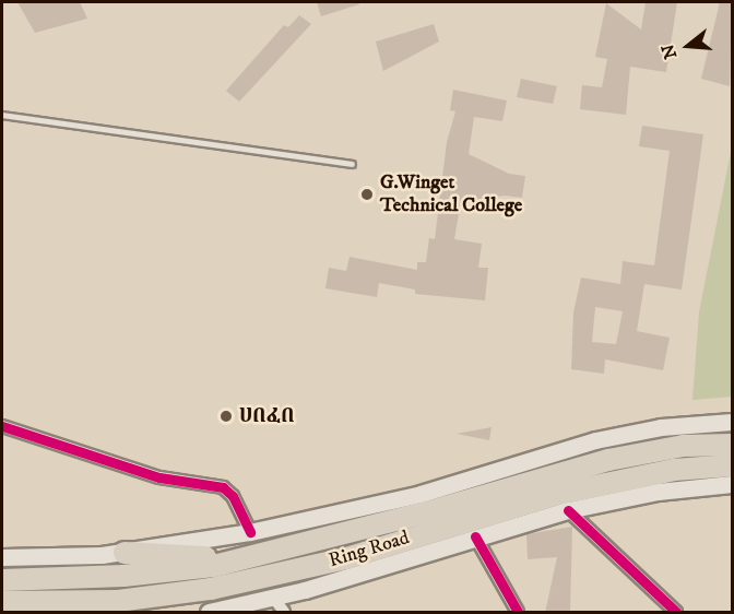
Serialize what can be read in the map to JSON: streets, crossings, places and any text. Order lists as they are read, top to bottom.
{
  "streets": {
    "highway": ["Ring Road"]
  },
  "places": ["G.Winget Technical College", "ሀበፈበ"],
  "north": "left"
}
